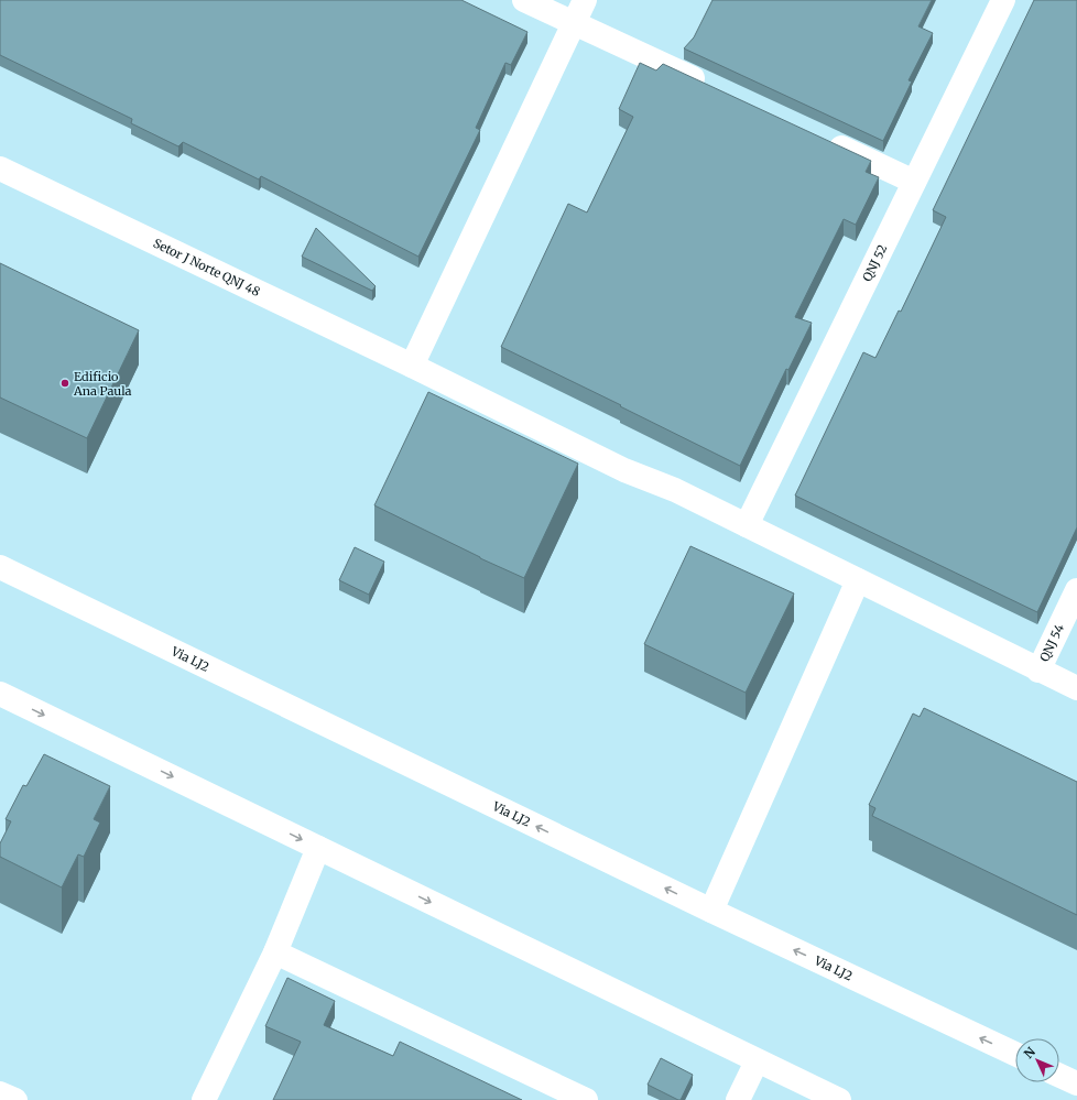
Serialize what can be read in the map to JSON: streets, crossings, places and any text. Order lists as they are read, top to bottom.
{
  "streets": {
    "street": [
      "QNJ 52",
      "Setor J Norte QNJ 48",
      "QNJ 54",
      "Via LJ2"
    ]
  },
  "crossings": [
    ["QNJ 52", "Setor J Norte QNJ 48"],
    ["Setor J Norte QNJ 48", "QNJ 54"]
  ],
  "places": ["Edificio Ana Paula"],
  "north": "top left"
}
